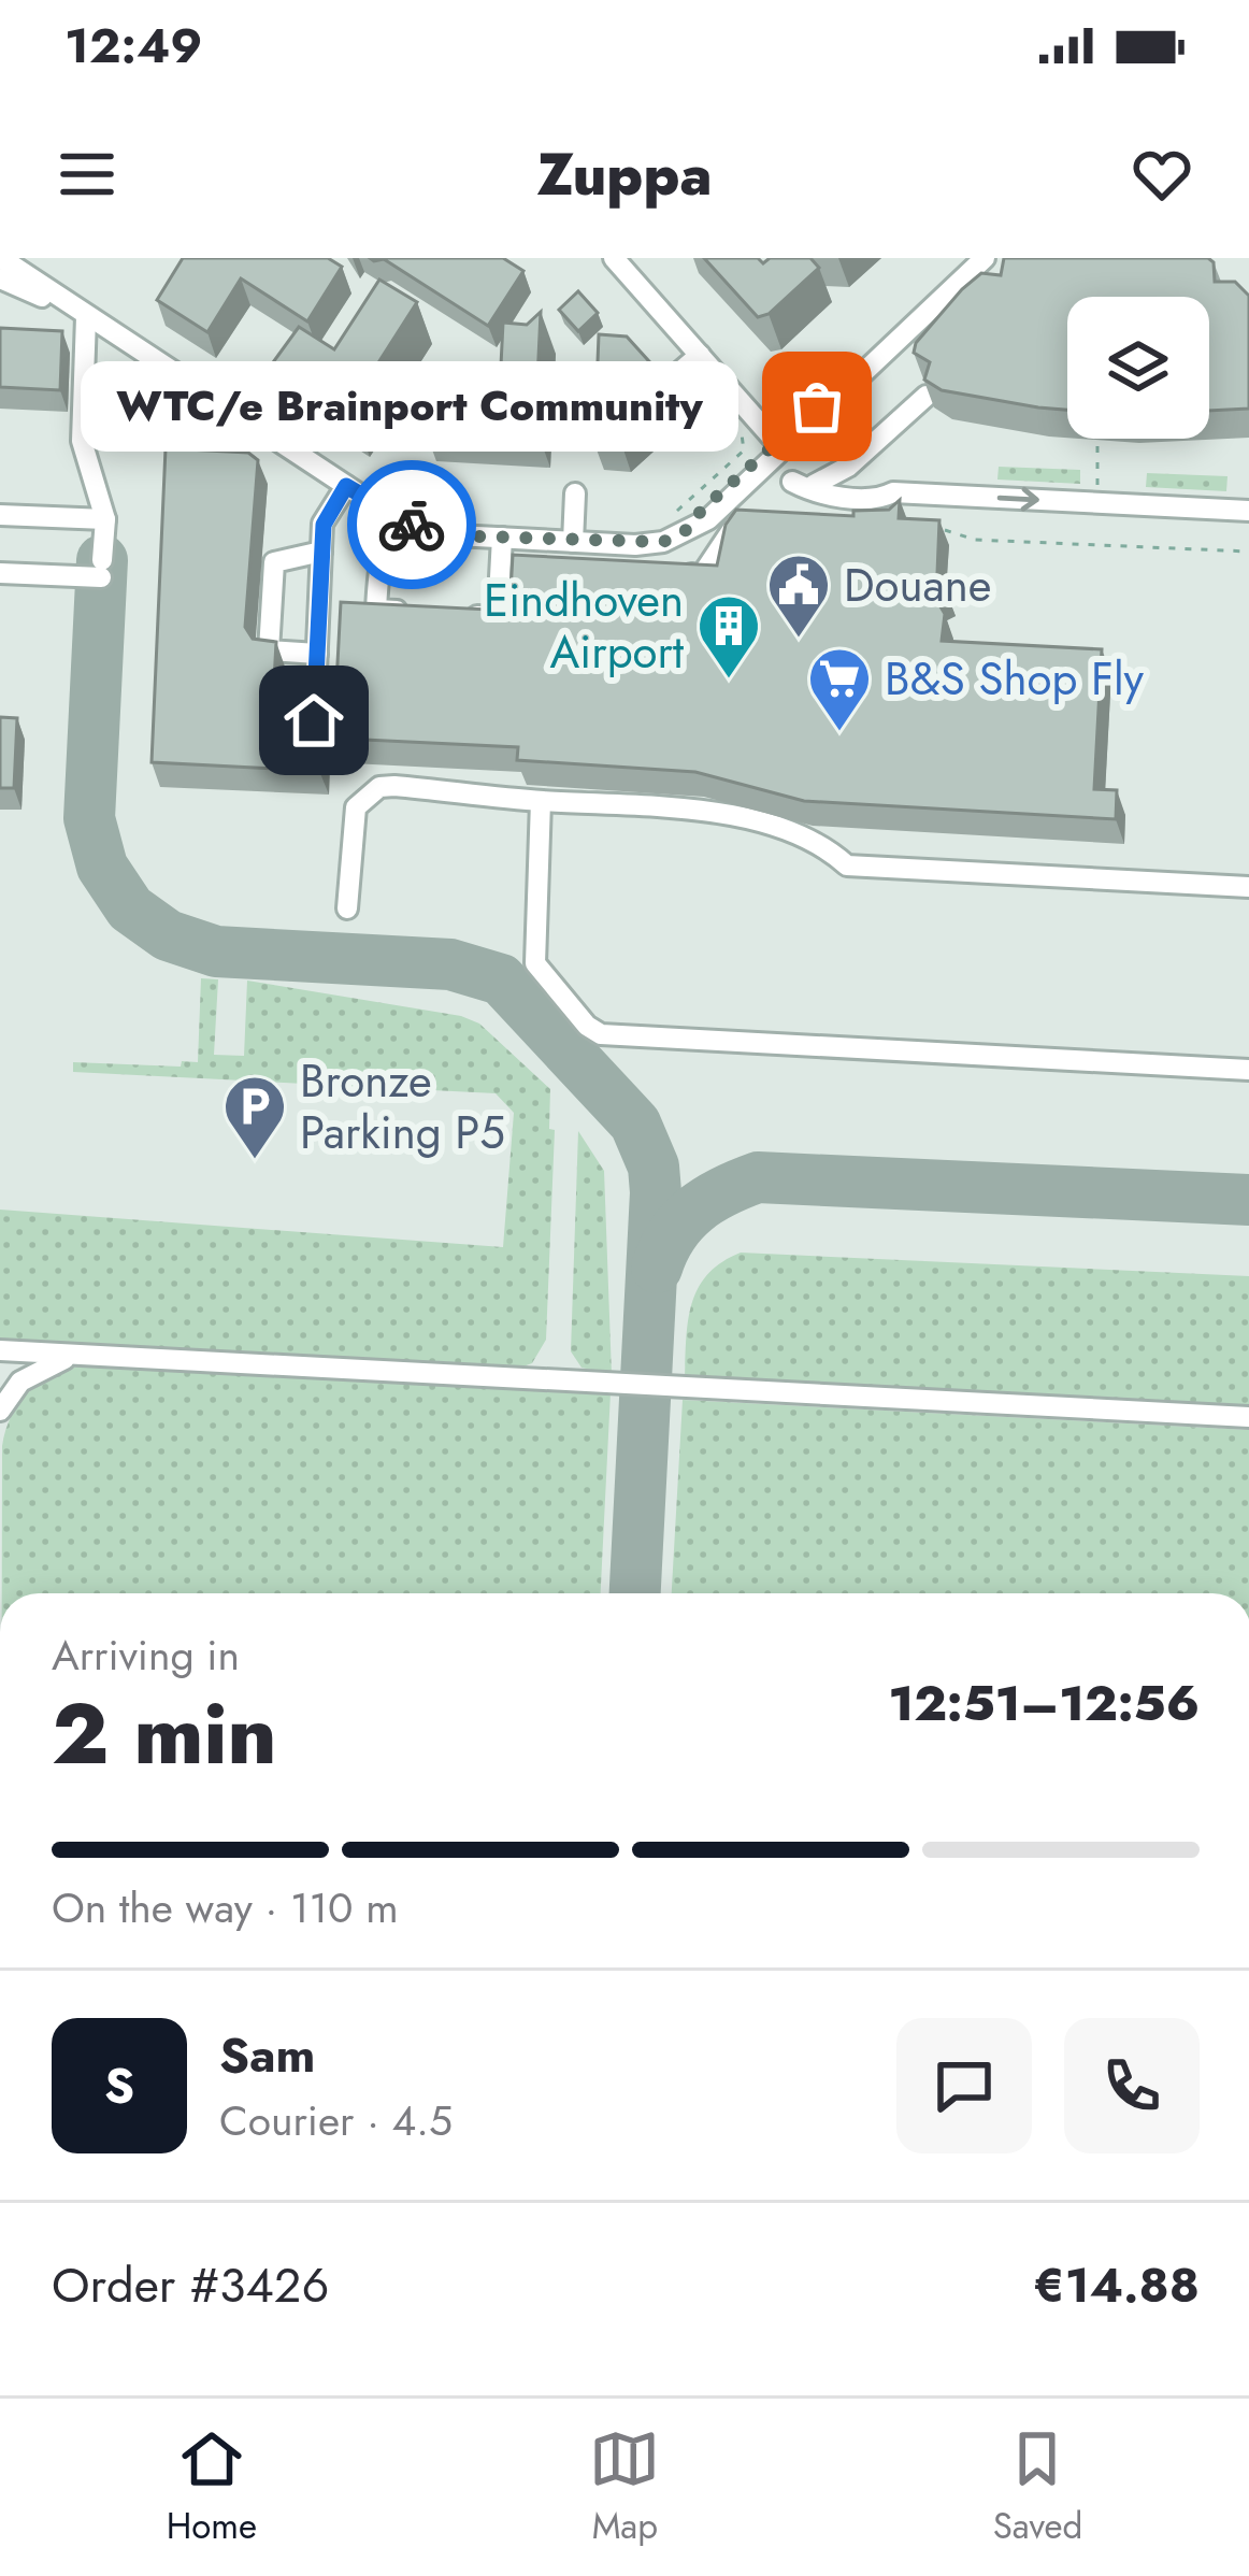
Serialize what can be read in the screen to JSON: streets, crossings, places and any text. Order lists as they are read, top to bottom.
{
  "places": {
    "other": ["WTC/e Brainport Community"],
    "public building": ["Douane"],
    "building": ["Eindhoven Airport"],
    "supermarket": ["B&S Shop Fly"],
    "parking": ["Bronze Parking P5"]
  },
  "page": {
    "status": "12:49",
    "header": "Zuppa",
    "bubble": "WTC/e Brainport Community",
    "heading": ["2 min", "Arriving in", "12:51–12:56"],
    "panel": [
      "Sam",
      "Courier · 4.5",
      "Order #3426",
      "€14.88"
    ],
    "bar": "On the way · 110 m",
    "round": "S",
    "tabs": ["Home", "Map", "Saved"]
  }
}
